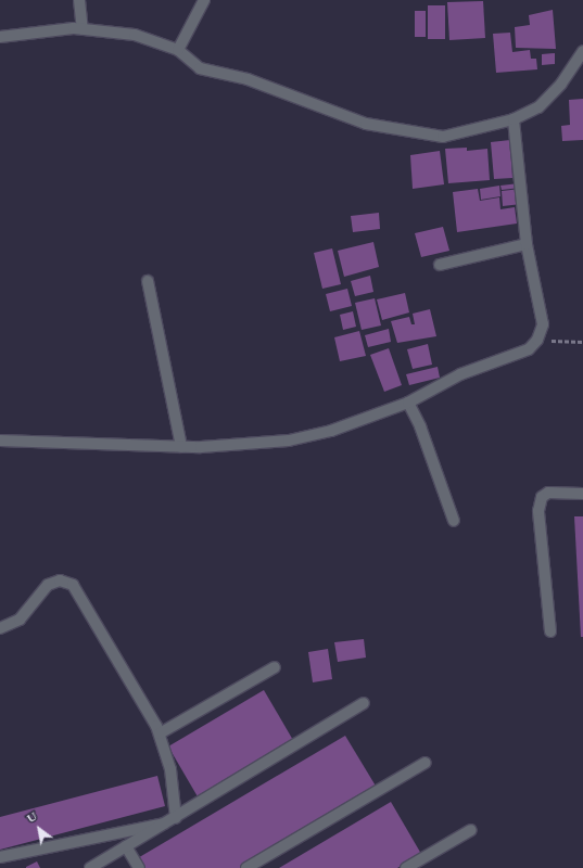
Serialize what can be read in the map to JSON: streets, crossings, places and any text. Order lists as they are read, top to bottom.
{
  "north": "top left"
}
